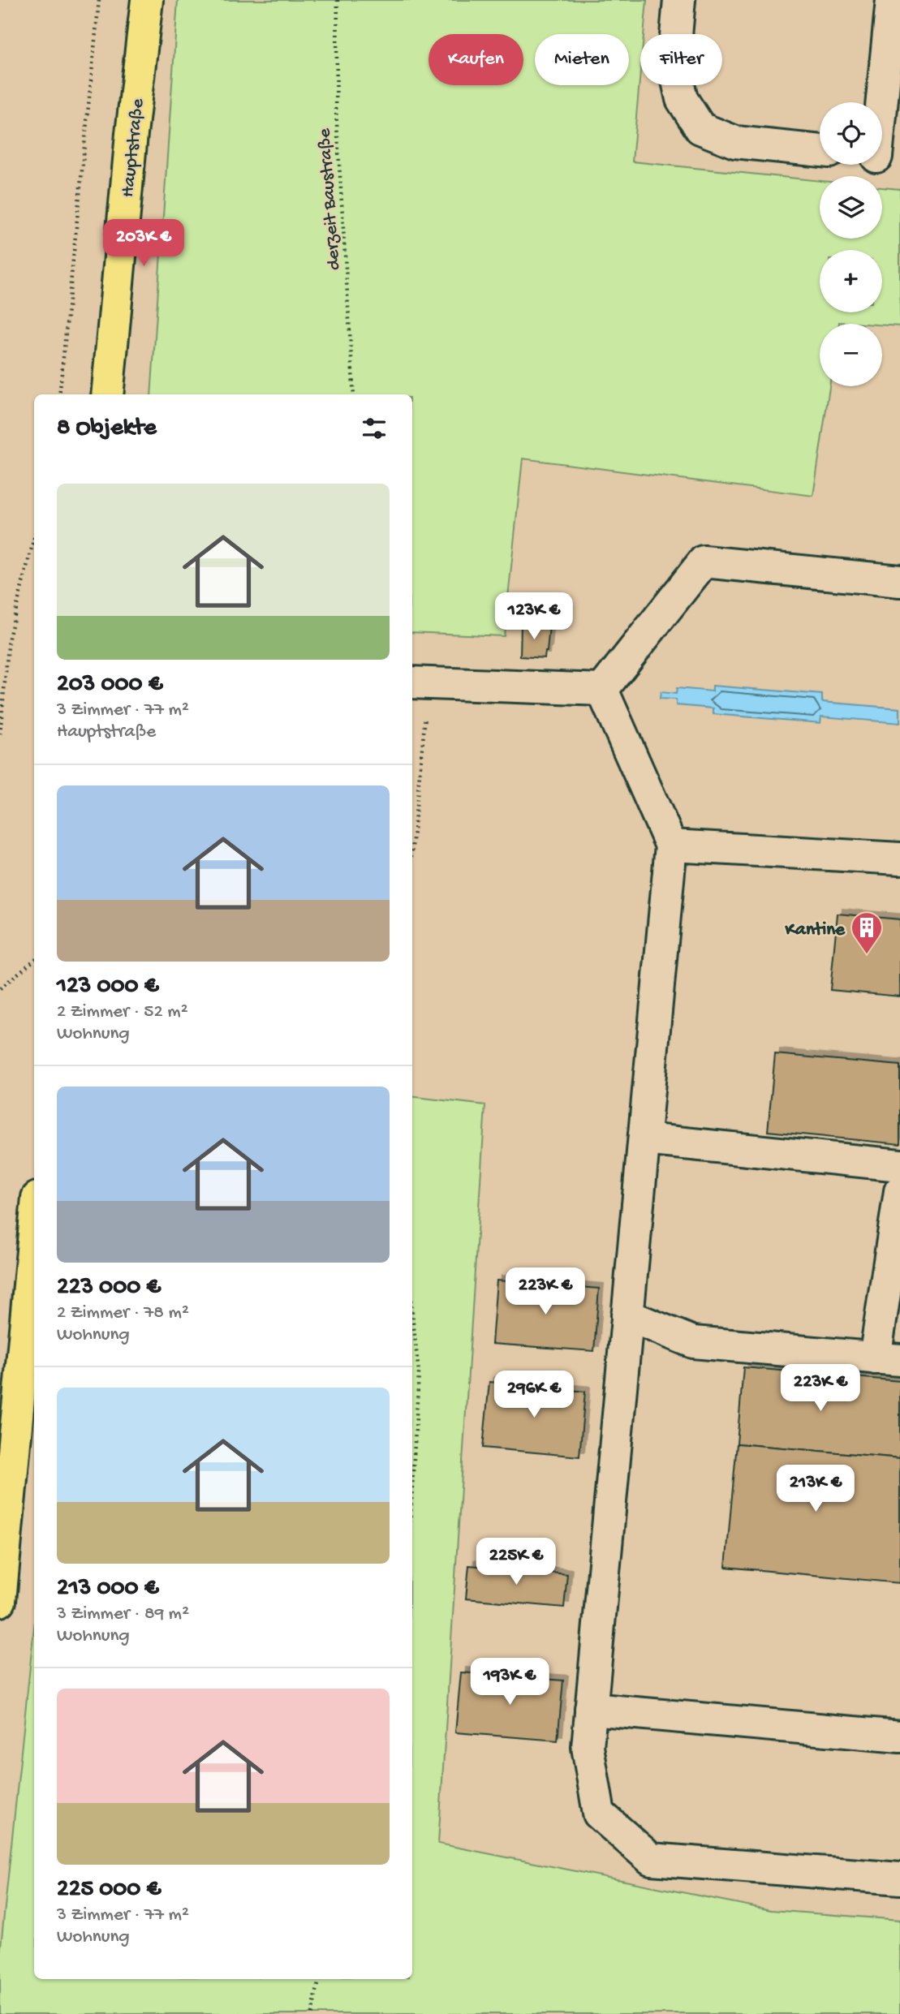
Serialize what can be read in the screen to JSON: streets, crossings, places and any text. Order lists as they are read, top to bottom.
{
  "streets": {
    "main road": ["Hauptstraße"],
    "path": ["derzeit Baustraße"]
  },
  "places": {
    "building": ["Kantine"]
  },
  "page": {
    "chip": ["Kaufen", "Mieten", "Filter"],
    "map_buttons": ["+", "−"],
    "price": [
      "203K €",
      "123K €",
      "223K €",
      "223K €",
      "296K €",
      "213K €",
      "225K €",
      "193K €"
    ],
    "heading": "8 Objekte",
    "list": [
      {
        "name": "203 000 €",
        "note": "3 Zimmer · 77 m² · Hauptstraße"
      },
      {
        "name": "123 000 €",
        "note": "2 Zimmer · 52 m² · Wohnung"
      },
      {
        "name": "223 000 €",
        "note": "2 Zimmer · 78 m² · Wohnung"
      },
      {
        "name": "213 000 €",
        "note": "3 Zimmer · 89 m² · Wohnung"
      },
      {
        "name": "225 000 €",
        "note": "3 Zimmer · 77 m² · Wohnung"
      }
    ]
  }
}
